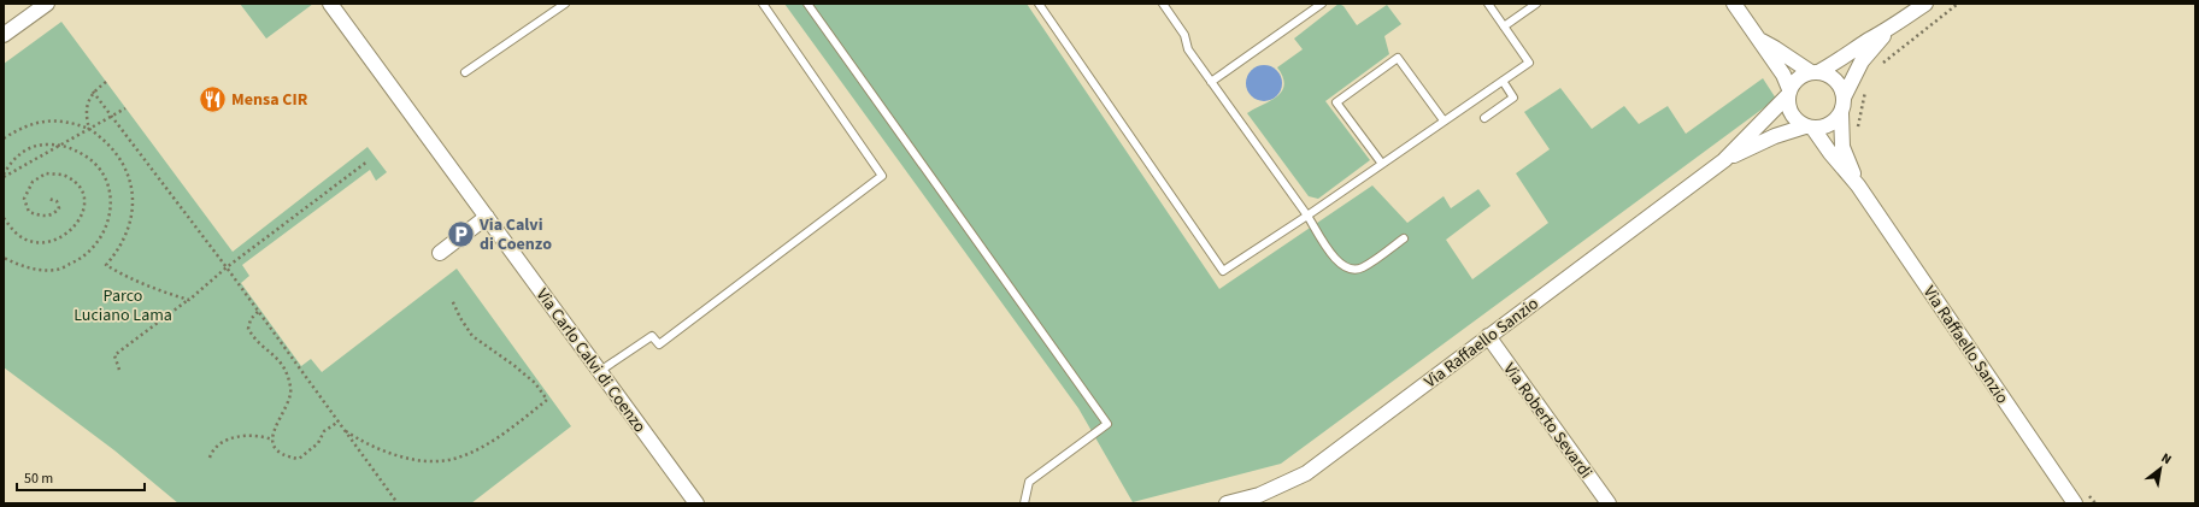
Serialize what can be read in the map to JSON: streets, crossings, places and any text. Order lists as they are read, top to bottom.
{
  "streets": {
    "street": ["Via Raffaello Sanzio", "Via Carlo Calvi di Coenzo", "Via Roberto Sevardi"]
  },
  "crossings": [
    ["Via Raffaello Sanzio", "Via Roberto Sevardi"]
  ],
  "parks": ["Parco Luciano Lama"],
  "places": {
    "restaurant": ["Mensa CIR"],
    "parking": ["Via Calvi di Coenzo"]
  },
  "scale_bar": "50 m",
  "north": "top right"
}
